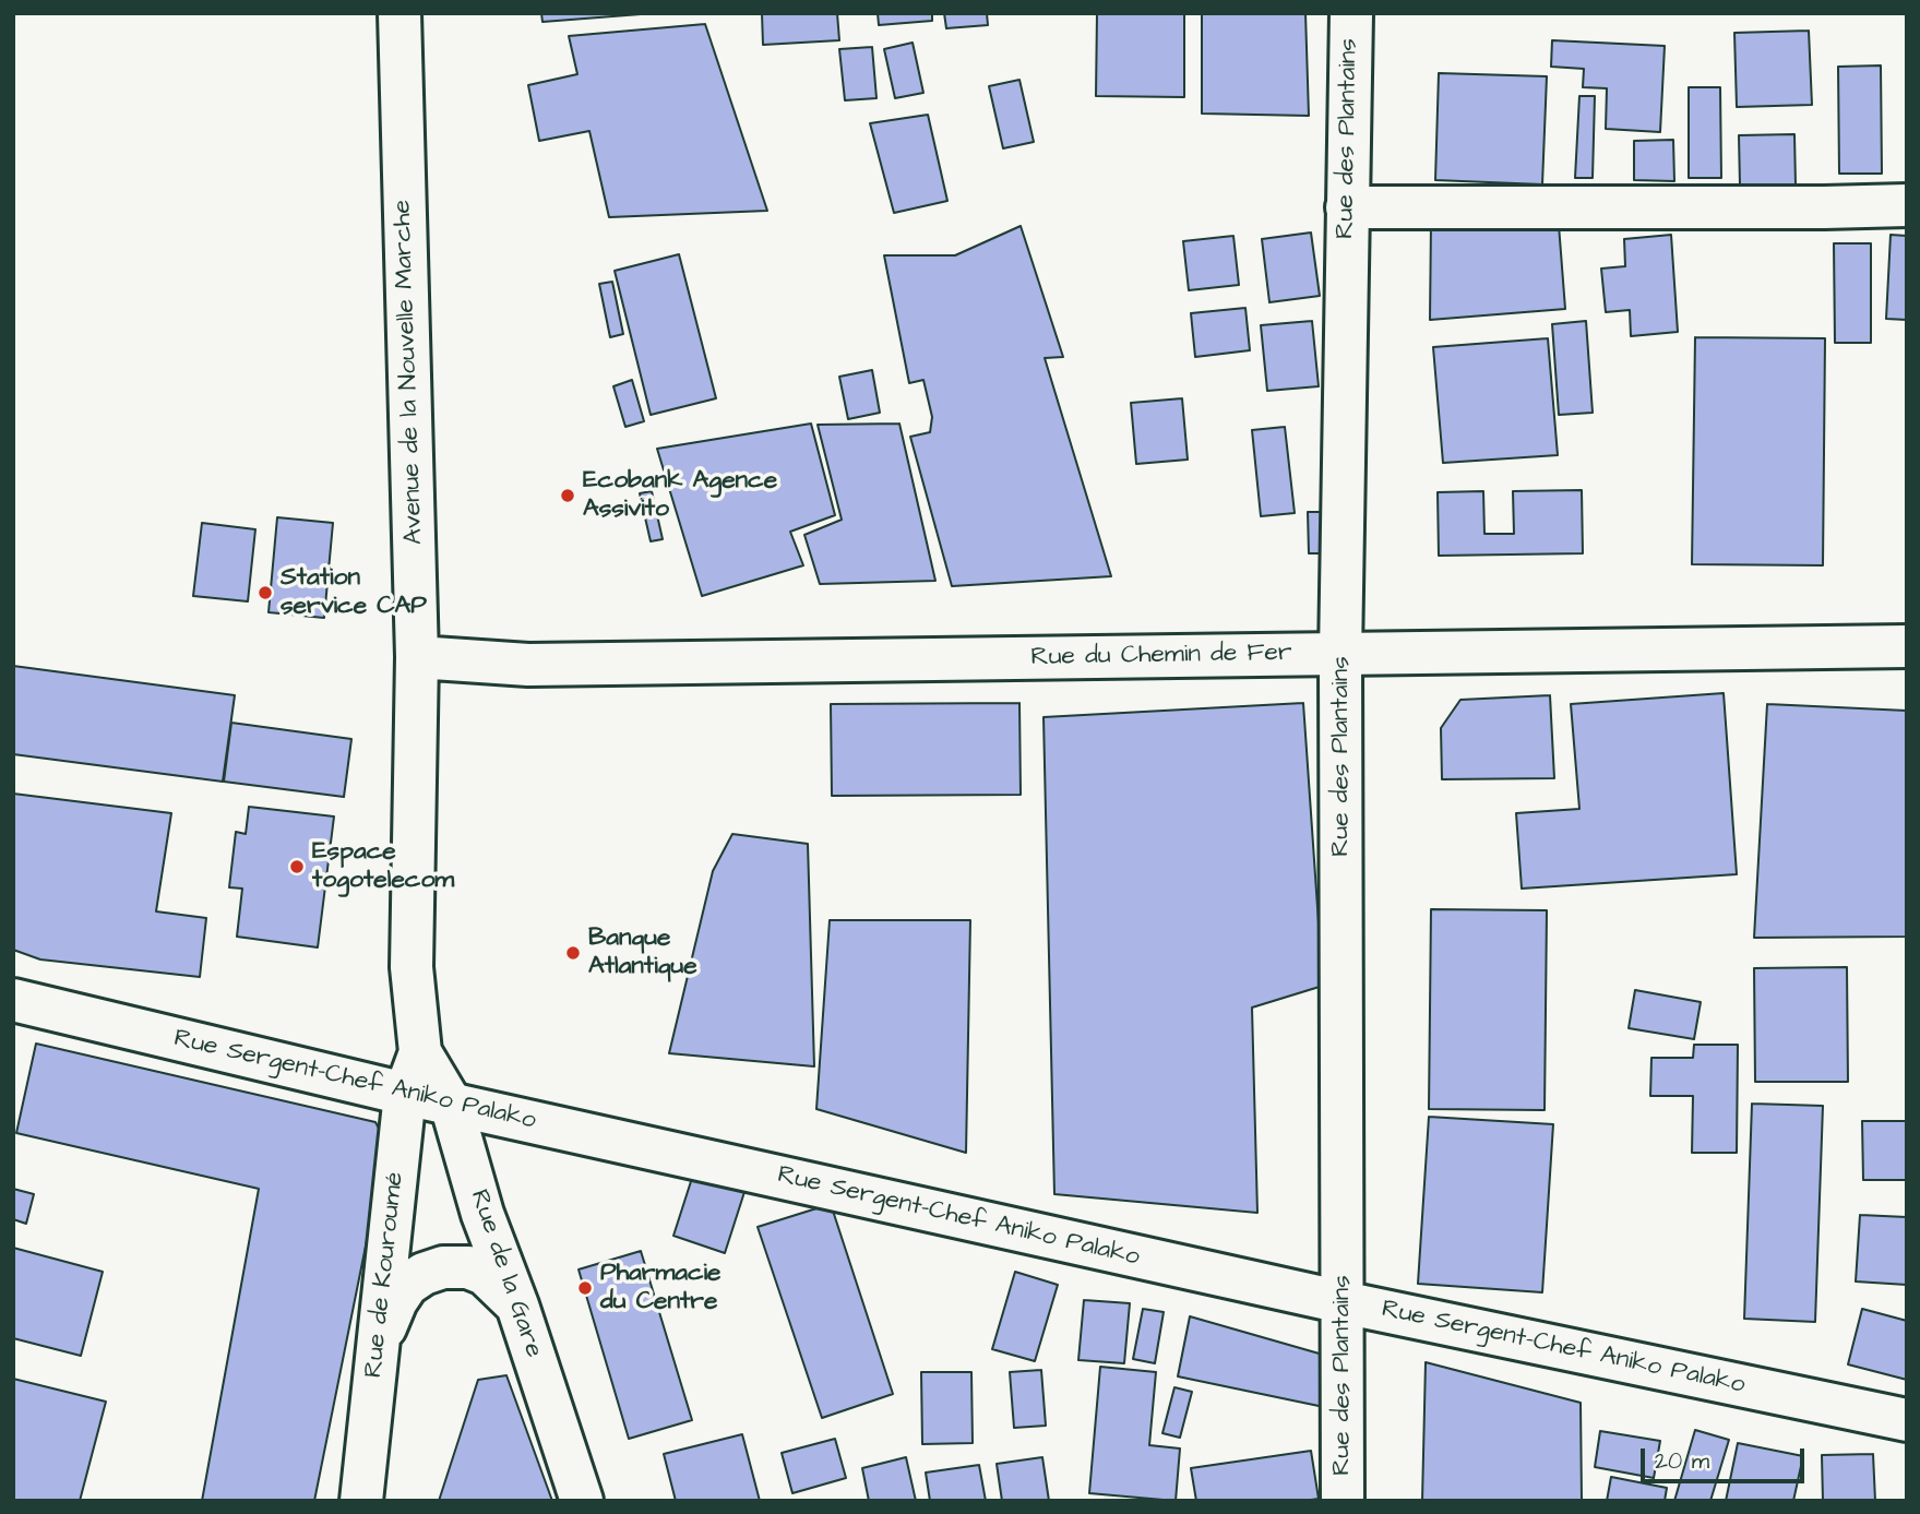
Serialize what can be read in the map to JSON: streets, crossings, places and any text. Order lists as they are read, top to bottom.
{
  "streets": {
    "street": [
      "Rue des Plantains",
      "Avenue de la Nouvelle Marche",
      "Rue du Chemin de Fer",
      "Rue Sergent-Chef Aniko Palako",
      "Rue de la Gare",
      "Rue de Kouroumé"
    ]
  },
  "crossings": [
    ["Rue des Plantains", "Rue du Chemin de Fer"],
    ["Rue des Plantains", "Rue Sergent-Chef Aniko Palako"],
    ["Avenue de la Nouvelle Marche", "Rue du Chemin de Fer"],
    ["Avenue de la Nouvelle Marche", "Rue de la Gare"],
    ["Avenue de la Nouvelle Marche", "Rue de Kouroumé"],
    ["Rue Sergent-Chef Aniko Palako", "Rue de la Gare"],
    ["Rue Sergent-Chef Aniko Palako", "Rue de Kouroumé"],
    ["Rue de la Gare", "Rue de Kouroumé"]
  ],
  "places": [
    "Ecobank Agence Assivito",
    "Station service CAP",
    "Espace togotelecom",
    "Banque Atlantique",
    "Pharmacie du Centre"
  ],
  "scale_bar": "20 m"
}
